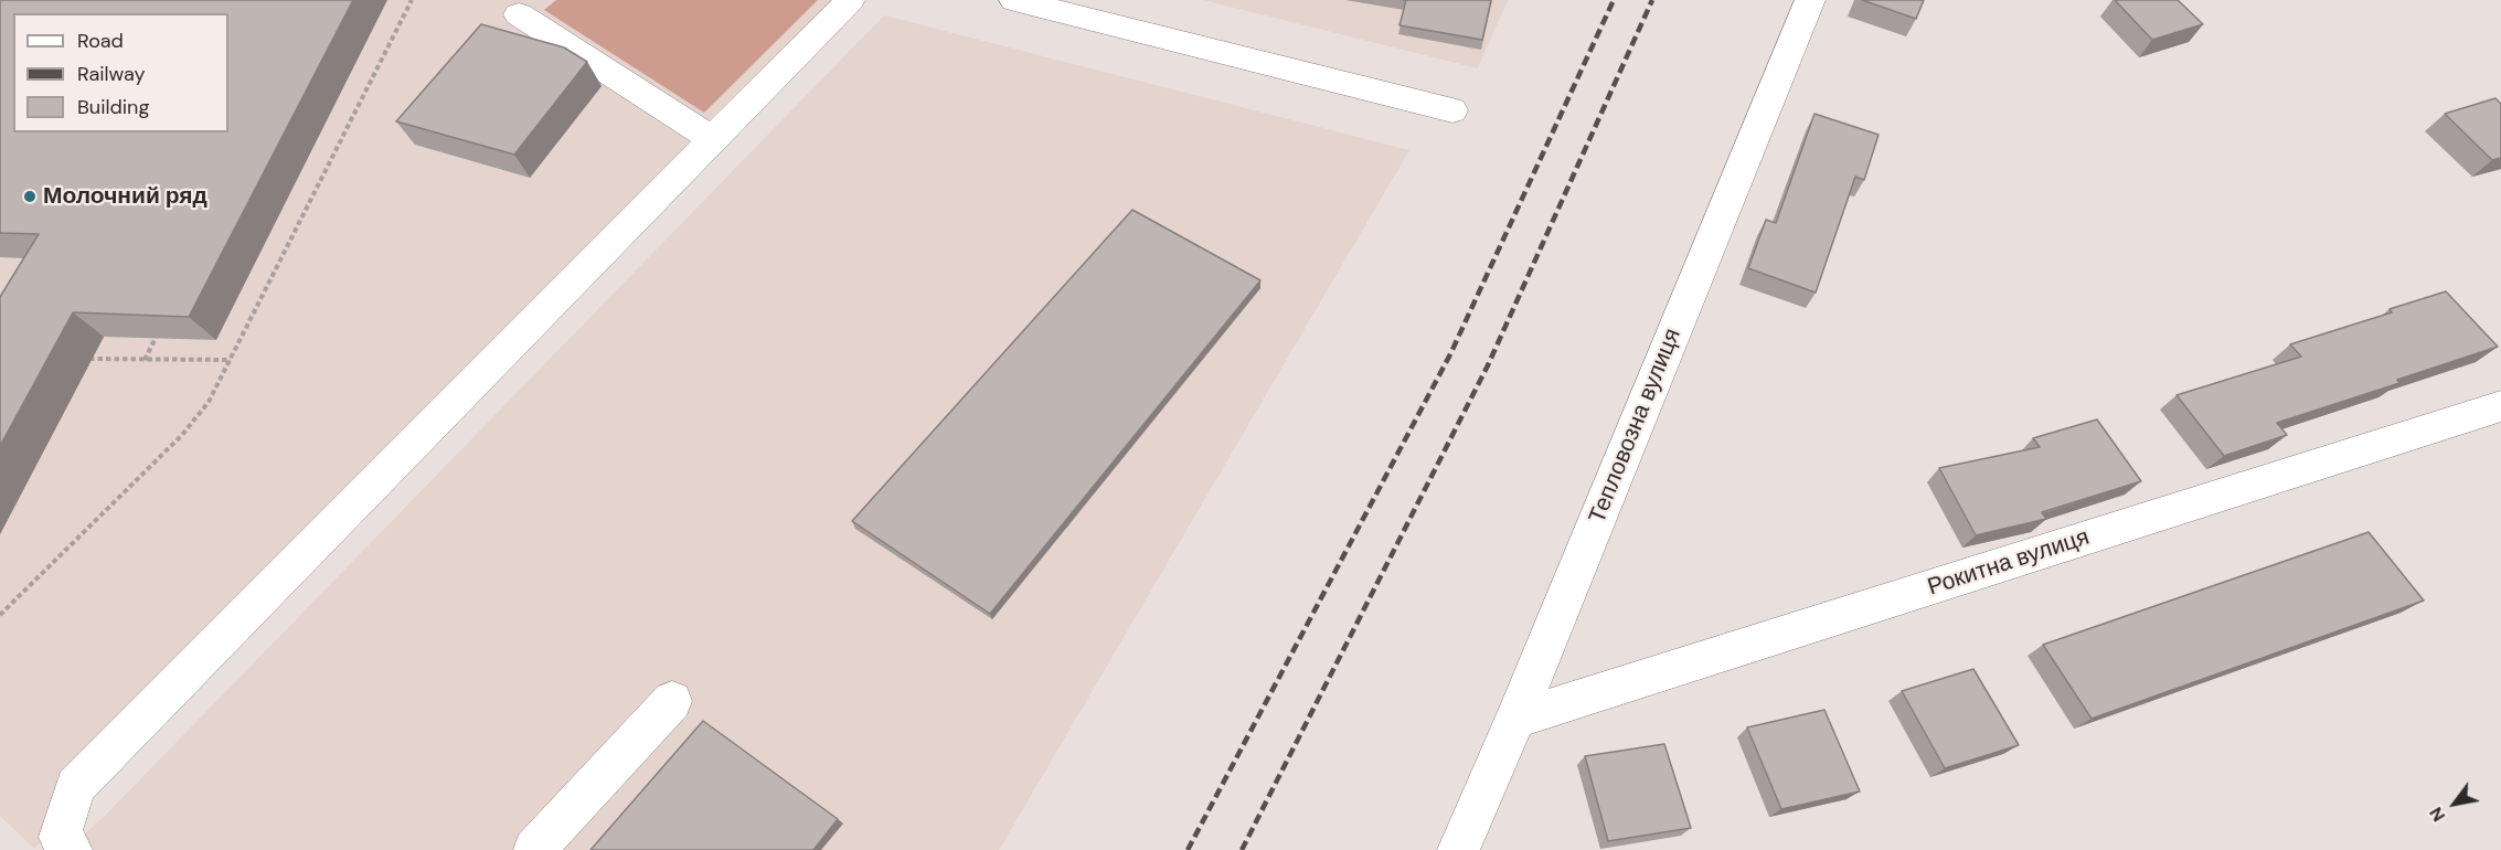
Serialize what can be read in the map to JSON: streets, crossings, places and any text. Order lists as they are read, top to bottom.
{
  "streets": {
    "street": ["Тепловозна вулиця", "Рокитна вулиця"]
  },
  "crossings": [
    ["Тепловозна вулиця", "Рокитна вулиця"]
  ],
  "places": ["Молочний ряд"],
  "legend": ["Road", "Railway", "Building"],
  "north": "bottom left"
}
